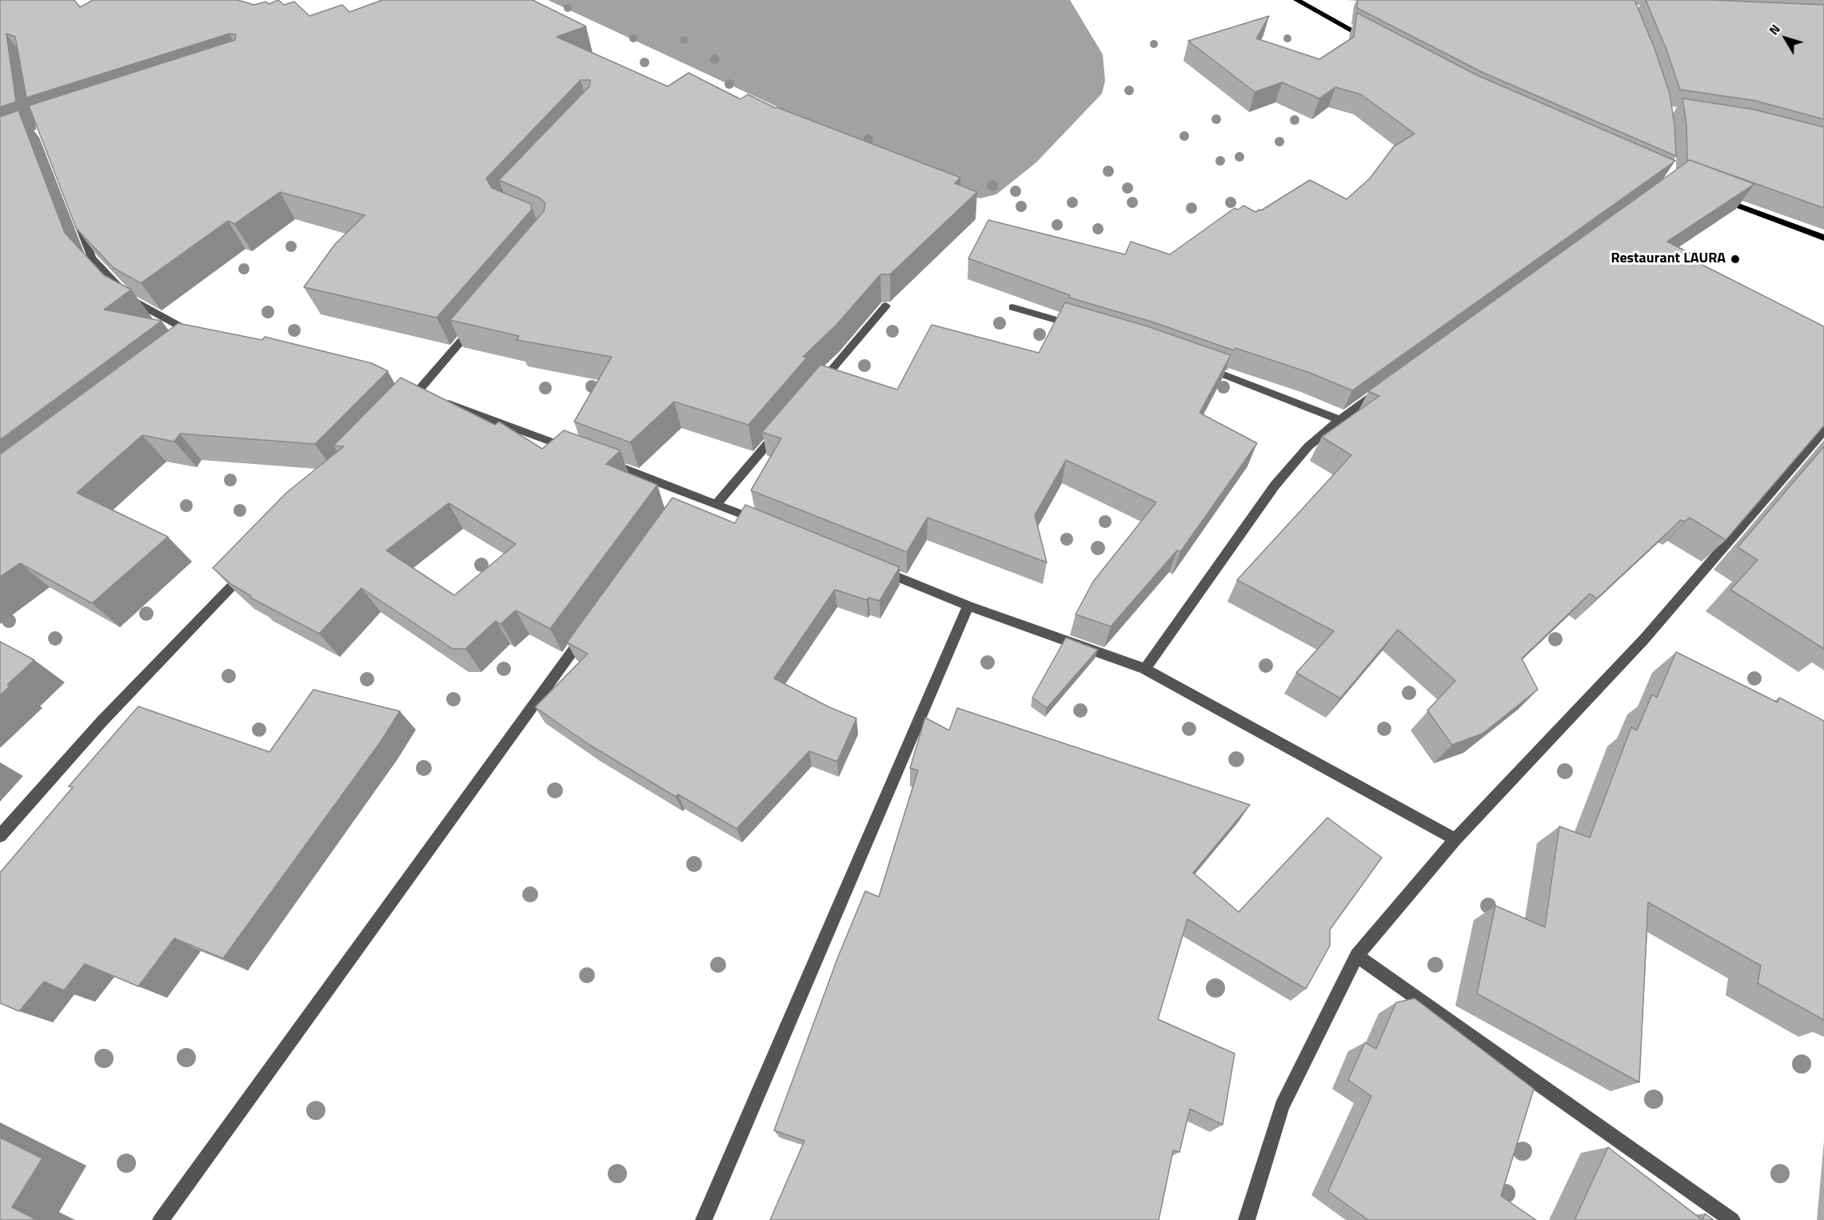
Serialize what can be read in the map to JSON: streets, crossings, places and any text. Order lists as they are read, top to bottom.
{
  "places": ["Restaurant LAURA"],
  "north": "top left"
}
